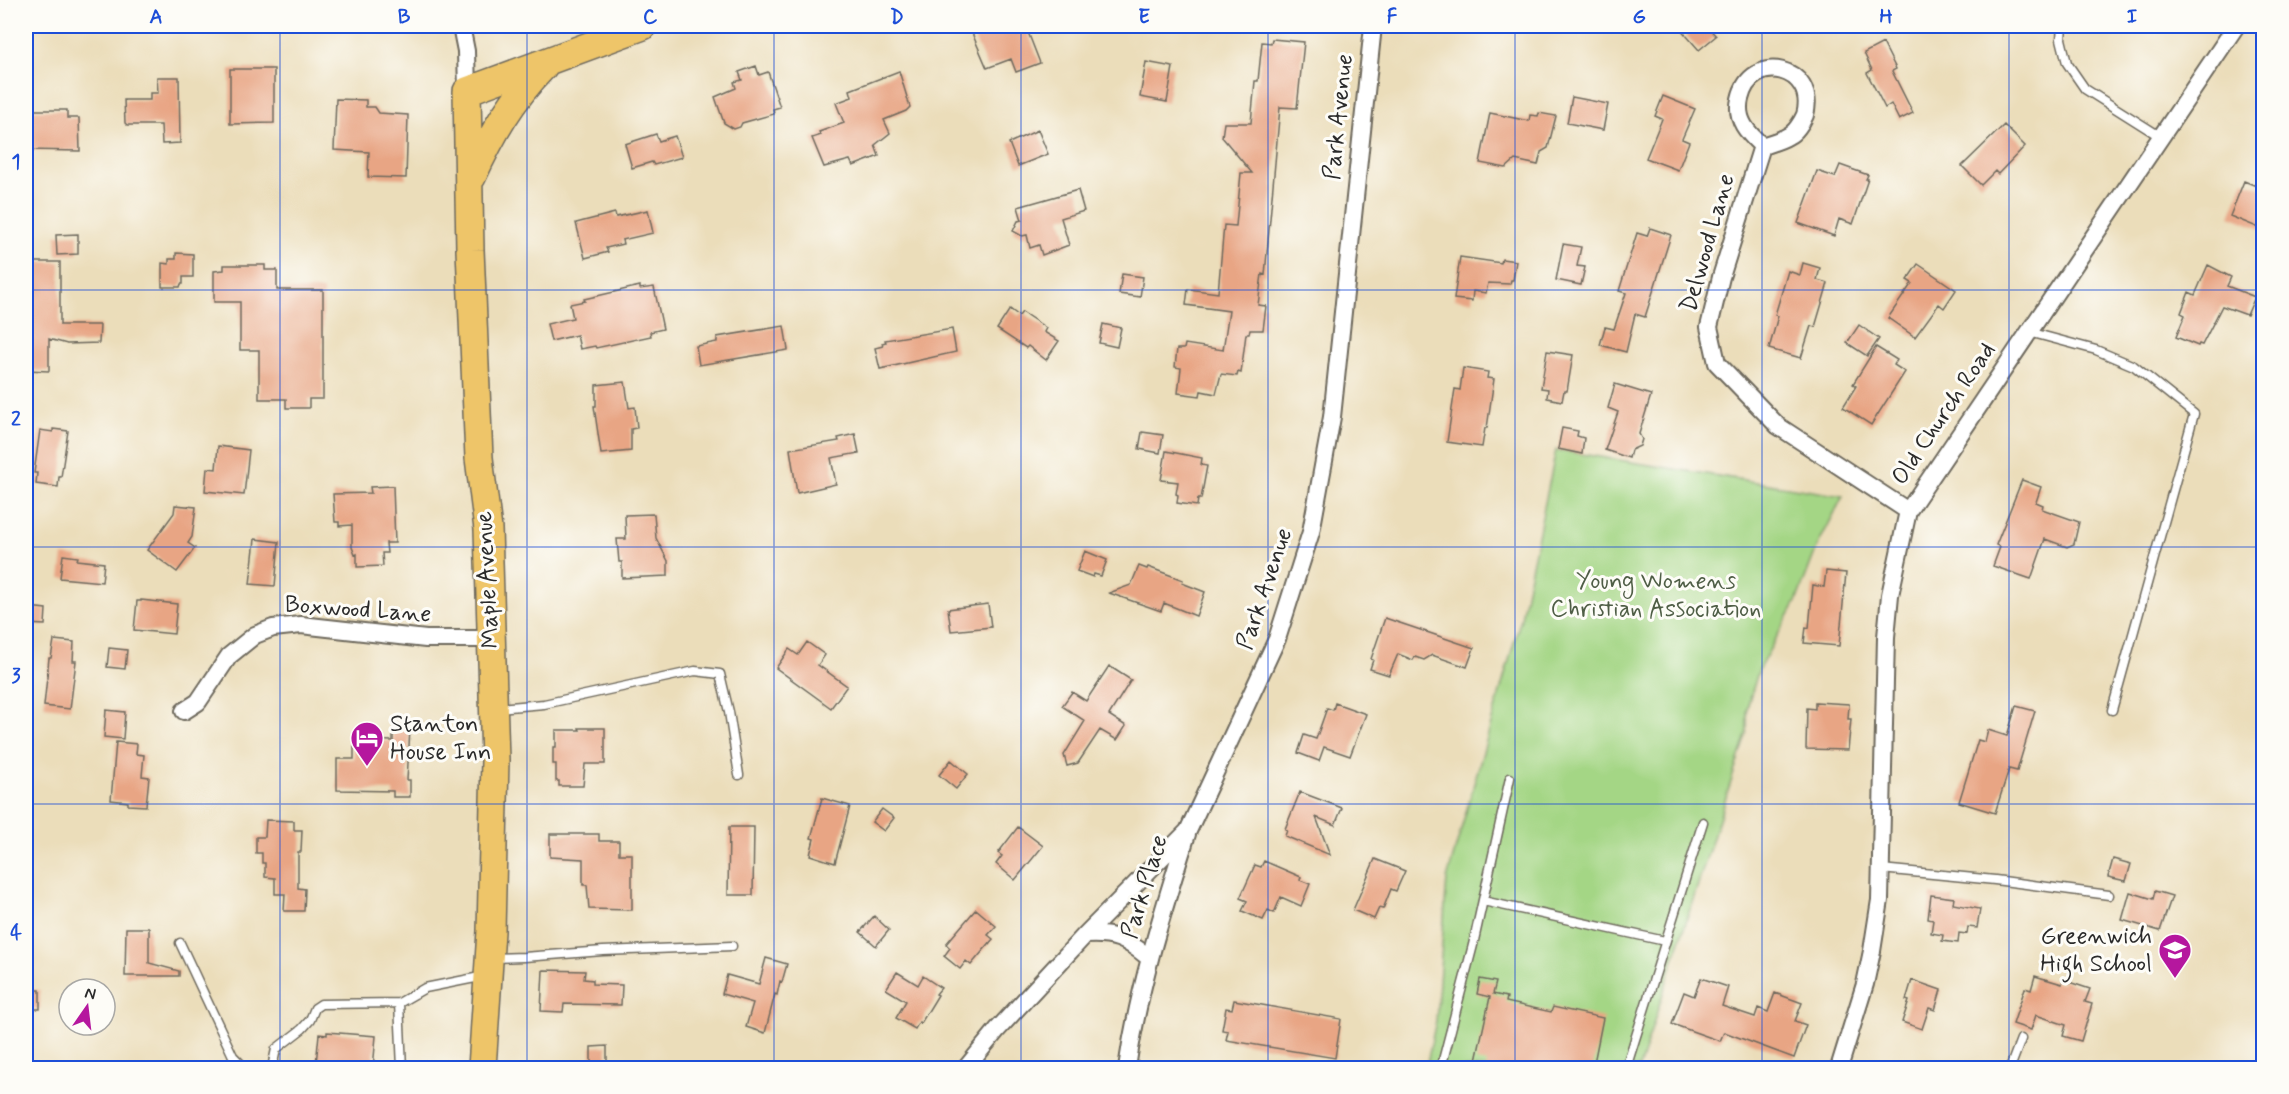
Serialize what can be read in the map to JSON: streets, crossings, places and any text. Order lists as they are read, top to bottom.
{
  "streets": {
    "main road": ["Maple Avenue"],
    "street": [
      "Park Avenue",
      "Delwood Lane",
      "Old Church Road",
      "Boxwood Lane",
      "Park Place"
    ]
  },
  "crossings": [
    ["Park Avenue", "Park Place"],
    ["Delwood Lane", "Old Church Road"],
    ["Maple Avenue", "Boxwood Lane"]
  ],
  "parks": ["Young Womens Christian Association"],
  "places": {
    "hotel": ["Stanton House Inn"],
    "school or university": ["Greenwich High School"]
  },
  "north": "top",
  "grid": {
    "columns": [
      "A",
      "B",
      "C",
      "D",
      "E",
      "F",
      "G",
      "H",
      "I"
    ],
    "rows": [
      "1",
      "2",
      "3",
      "4"
    ]
  }
}
